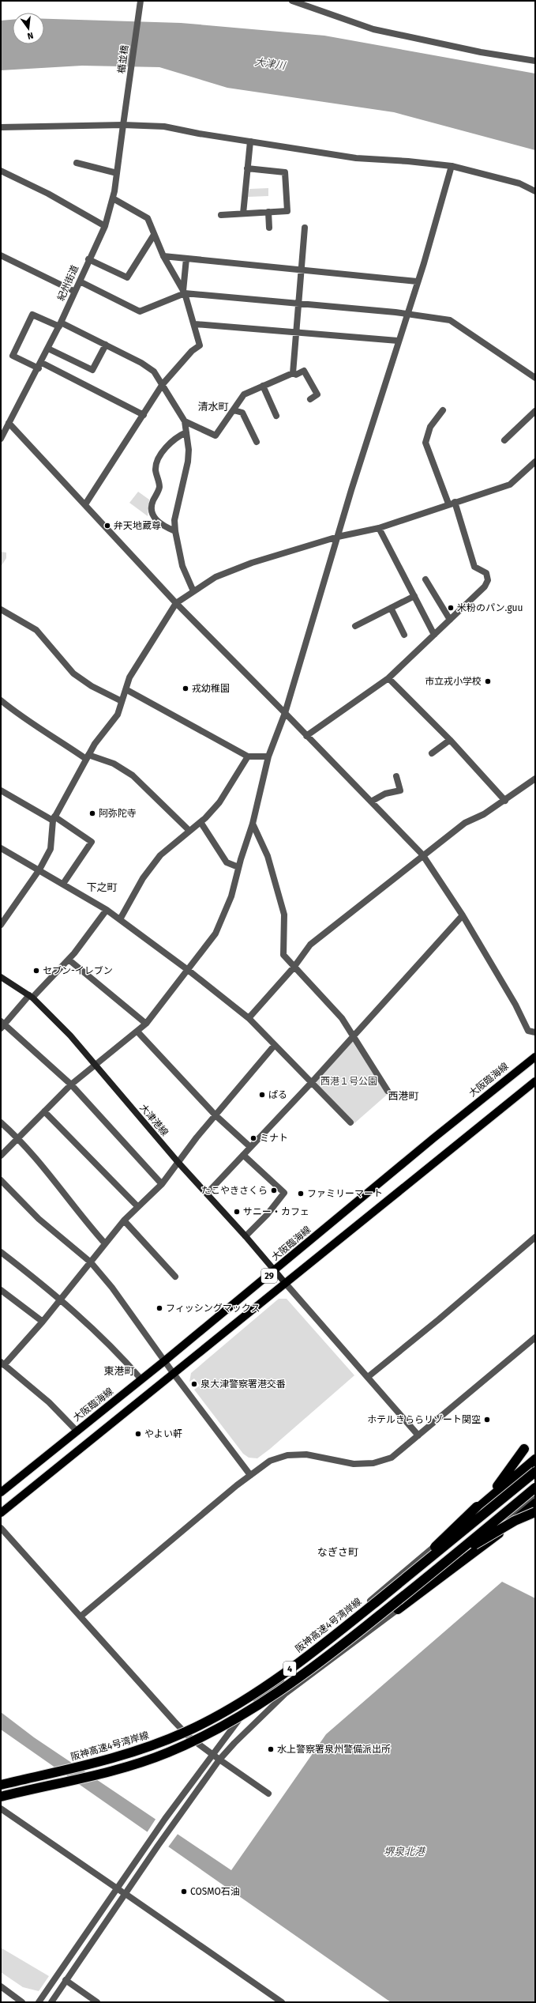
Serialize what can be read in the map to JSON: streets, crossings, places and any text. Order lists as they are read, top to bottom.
{
  "streets": {
    "highway": ["阪神高速4号湾岸線", "4"],
    "main road": ["大阪臨海線", "大津港線", "29"],
    "street": ["楯並橋", "紀州街道"]
  },
  "crossings": [
    ["楯並橋", "紀州街道"],
    ["大阪臨海線", "大津港線"],
    ["大津港線", "29"]
  ],
  "districts": [
    "清水町",
    "下之町",
    "西港町",
    "東港町",
    "なぎさ町"
  ],
  "water": ["大津川", "堺泉北港"],
  "parks": ["西港１号公園"],
  "places": [
    "弁天地蔵尊",
    "米粉のパン.guu",
    "市立戎小学校",
    "戎幼稚園",
    "阿弥陀寺",
    "セブン-イレブン",
    "ぱる",
    "ミナト",
    "たこやきさくら",
    "ファミリーマート",
    "サニー・カフェ",
    "フィッシングマックス",
    "泉大津警察署港交番",
    "ホテルきららリゾート関空",
    "やよい軒",
    "水上警察署泉州警備派出所",
    "COSMO石油"
  ],
  "north": "bottom"
}
